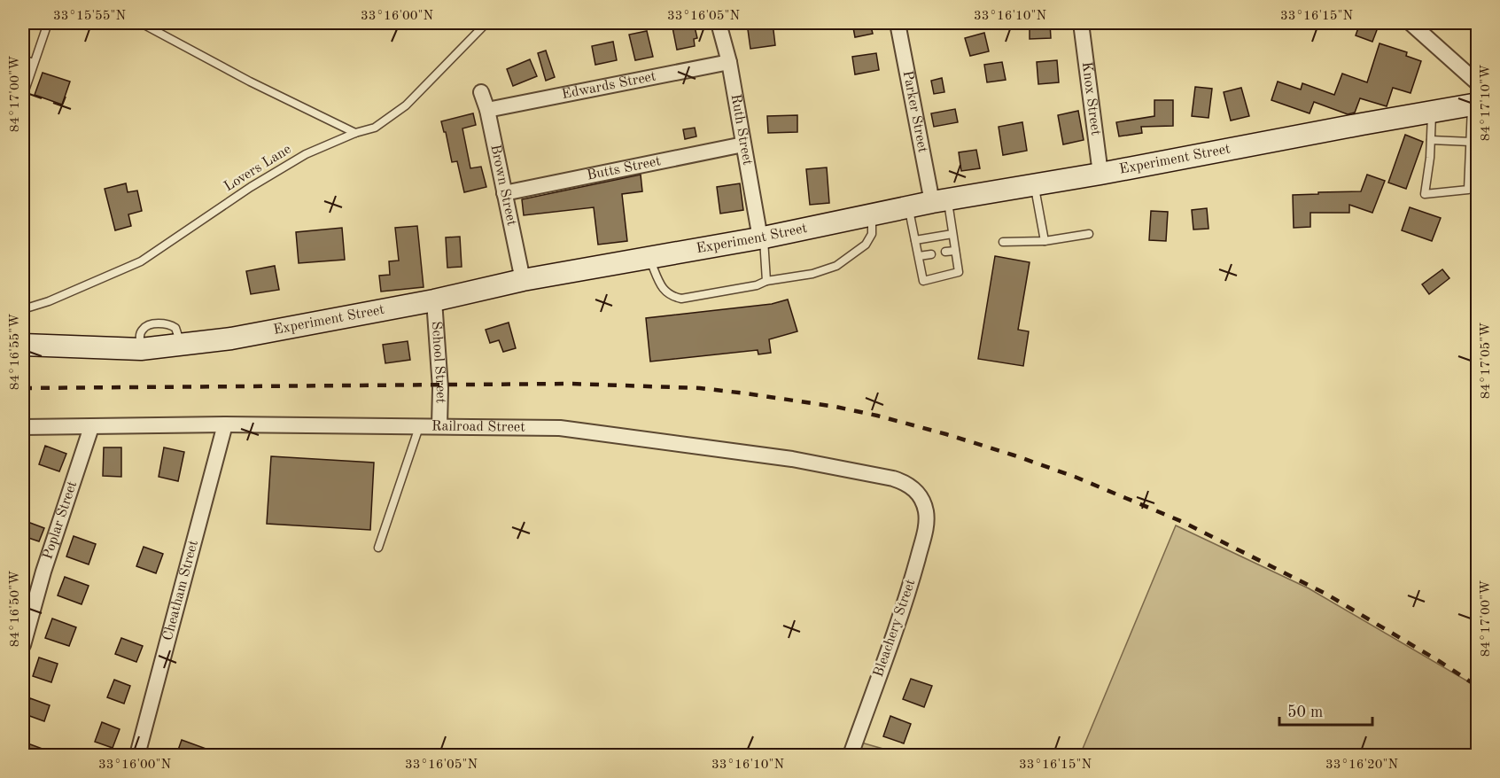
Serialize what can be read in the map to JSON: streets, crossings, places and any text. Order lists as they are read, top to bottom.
{
  "streets": {
    "main road": ["Experiment Street"],
    "street": [
      "Edwards Street",
      "Knox Street",
      "Parker Street",
      "Ruth Street",
      "Butts Street",
      "Brown Street",
      "School Street",
      "Railroad Street",
      "Poplar Street",
      "Cheatham Street",
      "Bleachery Street"
    ],
    "lane": ["Lovers Lane"]
  },
  "crossings": [
    ["Edwards Street", "Ruth Street"],
    ["Edwards Street", "Brown Street"],
    ["Knox Street", "Experiment Street"],
    ["Parker Street", "Experiment Street"],
    ["Ruth Street", "Experiment Street"],
    ["Ruth Street", "Butts Street"],
    ["Experiment Street", "Brown Street"],
    ["Experiment Street", "School Street"],
    ["Butts Street", "Brown Street"],
    ["School Street", "Railroad Street"],
    ["Railroad Street", "Poplar Street"],
    ["Railroad Street", "Cheatham Street"],
    ["Railroad Street", "Bleachery Street"]
  ],
  "scale_bar": "50 m",
  "coordinates": [
    "33°15'55\"N",
    "33°16'00\"N",
    "33°16'05\"N",
    "33°16'10\"N",
    "33°16'15\"N",
    "84°17'00\"W",
    "84°17'10\"W",
    "84°16'55\"W",
    "84°17'05\"W",
    "84°16'50\"W",
    "33°16'20\"N"
  ]
}
